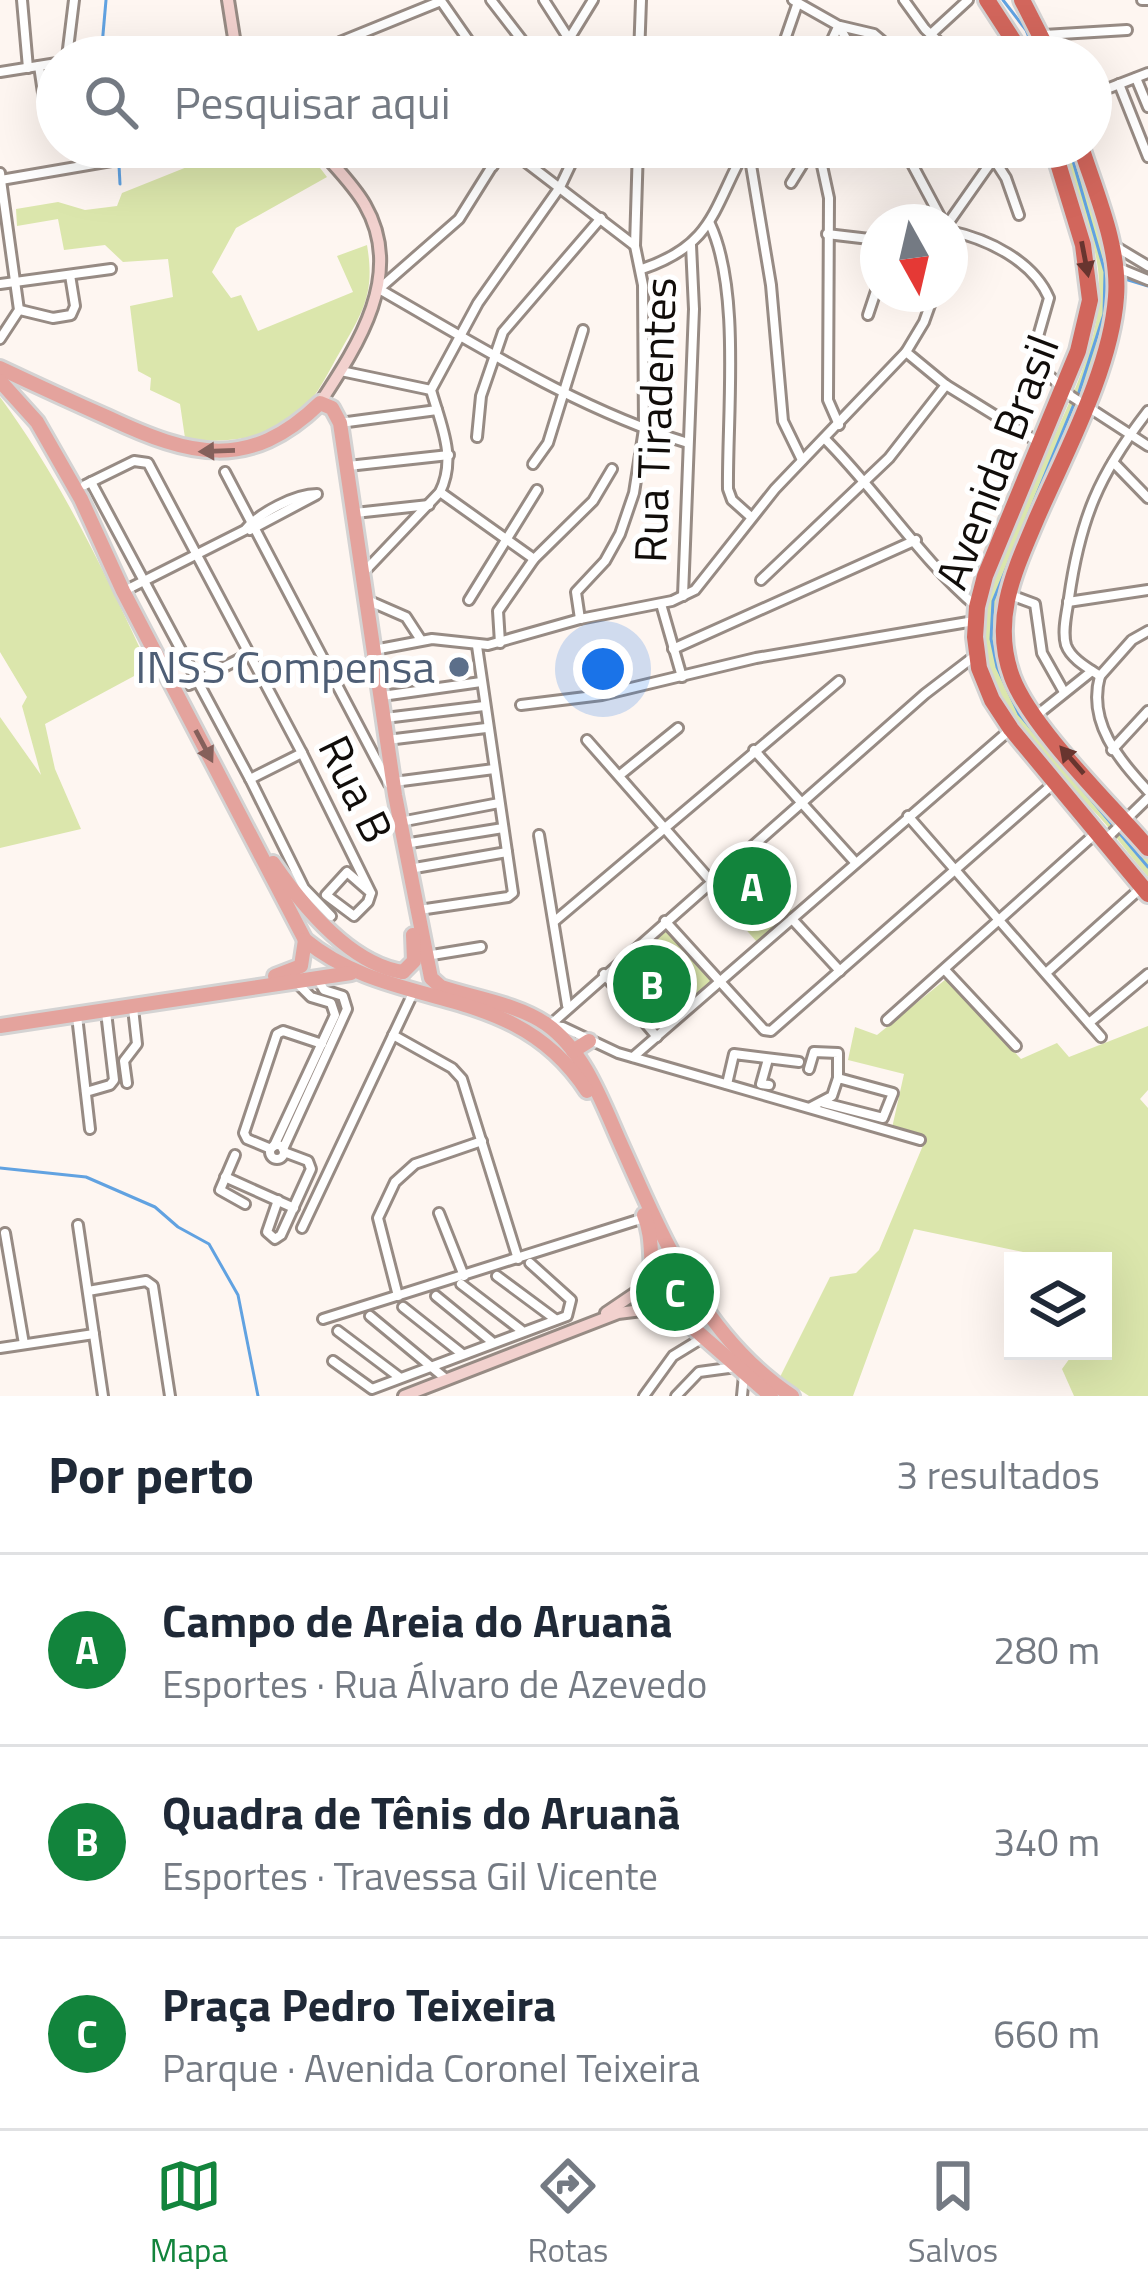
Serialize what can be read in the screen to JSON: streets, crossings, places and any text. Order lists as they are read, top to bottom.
{
  "streets": {
    "highway": ["Avenida Brasil"],
    "street": ["Rua Tiradentes", "Rua B"]
  },
  "places": ["INSS Compensa"],
  "north": "bottom",
  "page": {
    "search": "Pesquisar aqui",
    "pins": ["A", "B", "C"],
    "heading": ["Por perto", "3 resultados"],
    "list": [
      {
        "mark": "A",
        "name": "Campo de Areia do Aruanã",
        "note": "Esportes · Rua Álvaro de Azevedo",
        "value": "280 m"
      },
      {
        "mark": "B",
        "name": "Quadra de Tênis do Aruanã",
        "note": "Esportes · Travessa Gil Vicente",
        "value": "340 m"
      },
      {
        "mark": "C",
        "name": "Praça Pedro Teixeira",
        "note": "Parque · Avenida Coronel Teixeira",
        "value": "660 m"
      }
    ],
    "nav": ["Mapa", "Rotas", "Salvos"]
  }
}
